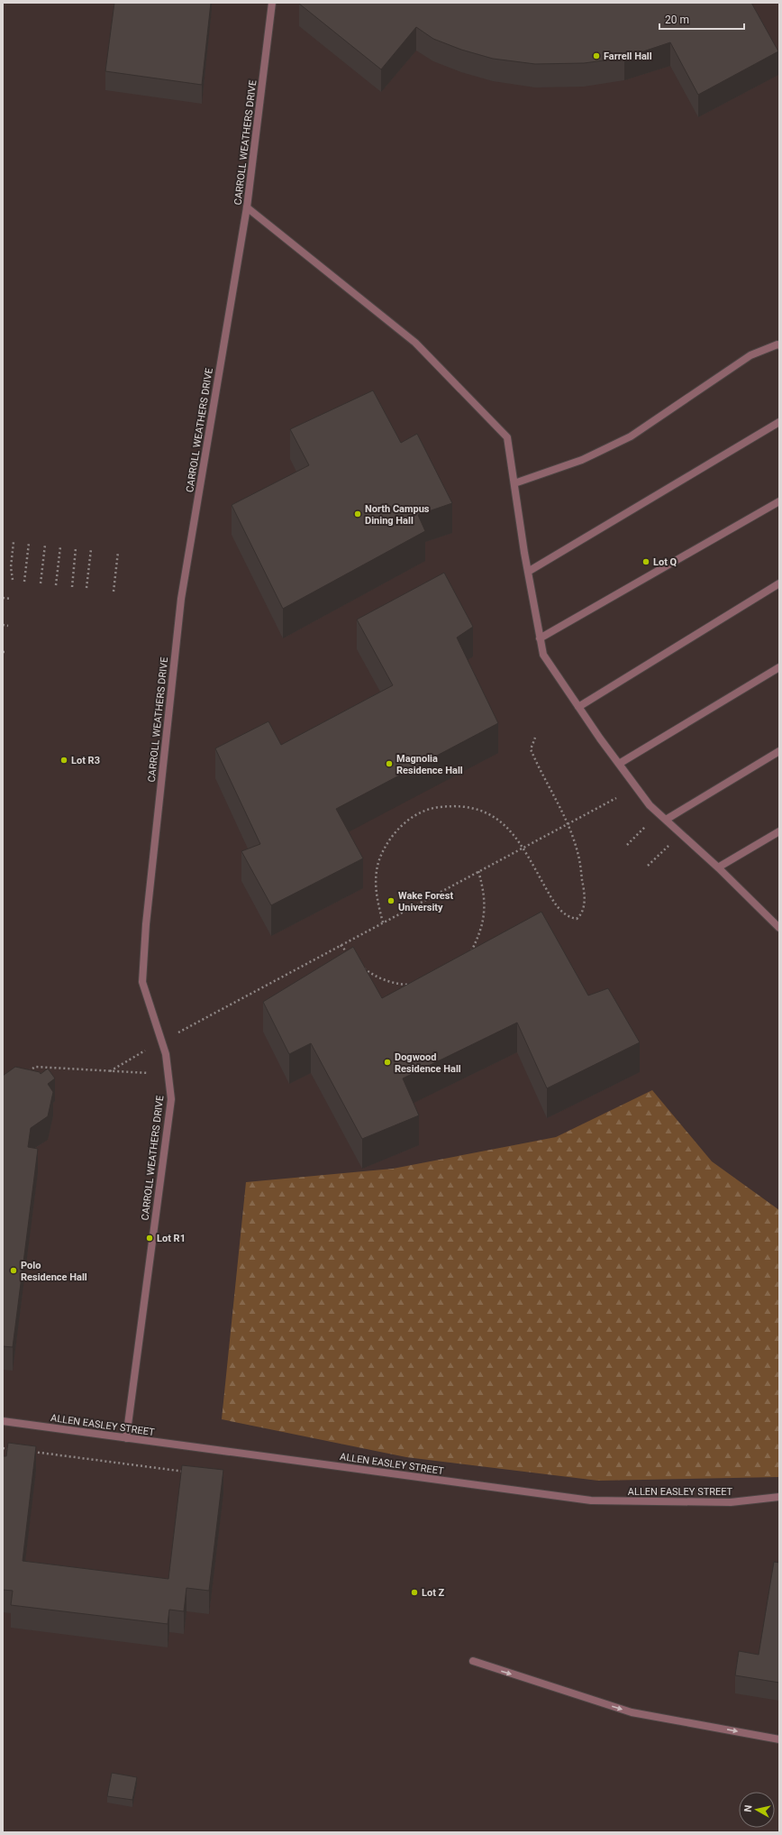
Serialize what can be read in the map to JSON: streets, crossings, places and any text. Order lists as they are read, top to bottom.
{
  "streets": {
    "street": ["CARROLL WEATHERS DRIVE", "ALLEN EASLEY STREET"]
  },
  "crossings": [
    ["CARROLL WEATHERS DRIVE", "ALLEN EASLEY STREET"]
  ],
  "places": [
    "Farrell Hall",
    "North Campus Dining Hall",
    "Lot Q",
    "Lot R3",
    "Magnolia Residence Hall",
    "Wake Forest University",
    "Dogwood Residence Hall",
    "Lot R1",
    "Polo Residence Hall",
    "Lot Z"
  ],
  "scale_bar": "20 m",
  "north": "left"
}
